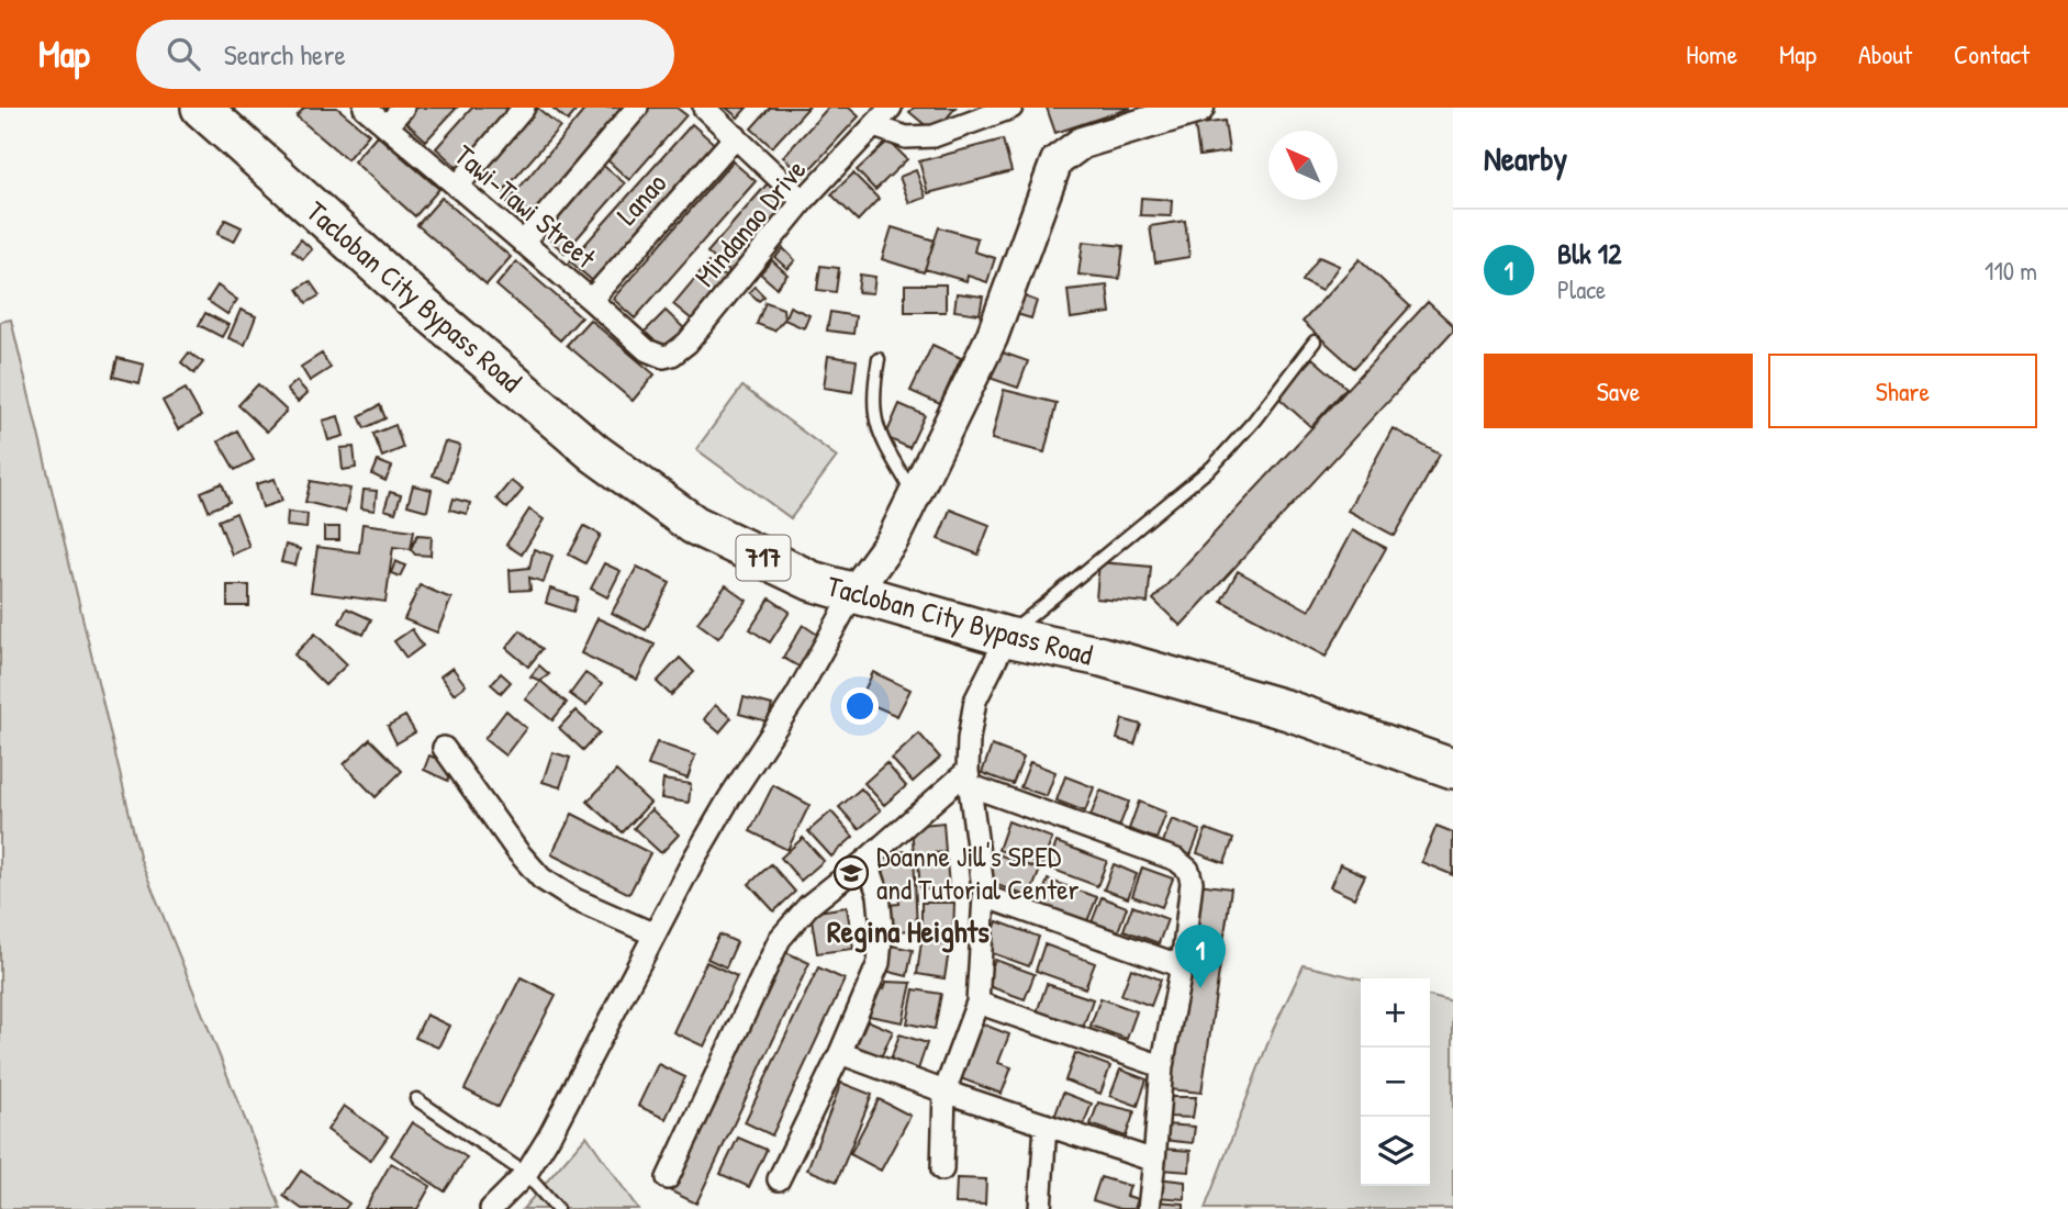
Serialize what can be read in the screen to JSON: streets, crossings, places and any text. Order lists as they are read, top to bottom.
{
  "streets": {
    "highway": ["Tacloban City Bypass Road", "717"],
    "street": ["Lanao", "Tawi-Tawi Street", "Mindanao Drive"]
  },
  "crossings": [
    ["Lanao", "Tawi-Tawi Street"],
    ["Tawi-Tawi Street", "Mindanao Drive"]
  ],
  "districts": ["Regina Heights"],
  "places": {
    "school or university": ["Doanne Jill's SPED and Tutorial Center"]
  },
  "north": "top left",
  "page": {
    "header": "Map",
    "search": "Search here",
    "nav": [
      "Home",
      "Map",
      "About",
      "Contact"
    ],
    "heading": "Nearby",
    "list": [
      {
        "mark": "1",
        "name": "Blk 12",
        "note": "Place",
        "value": "110 m"
      }
    ],
    "buttons": ["Save", "Share"],
    "pins": "1",
    "map_buttons": ["+", "−"]
  }
}
